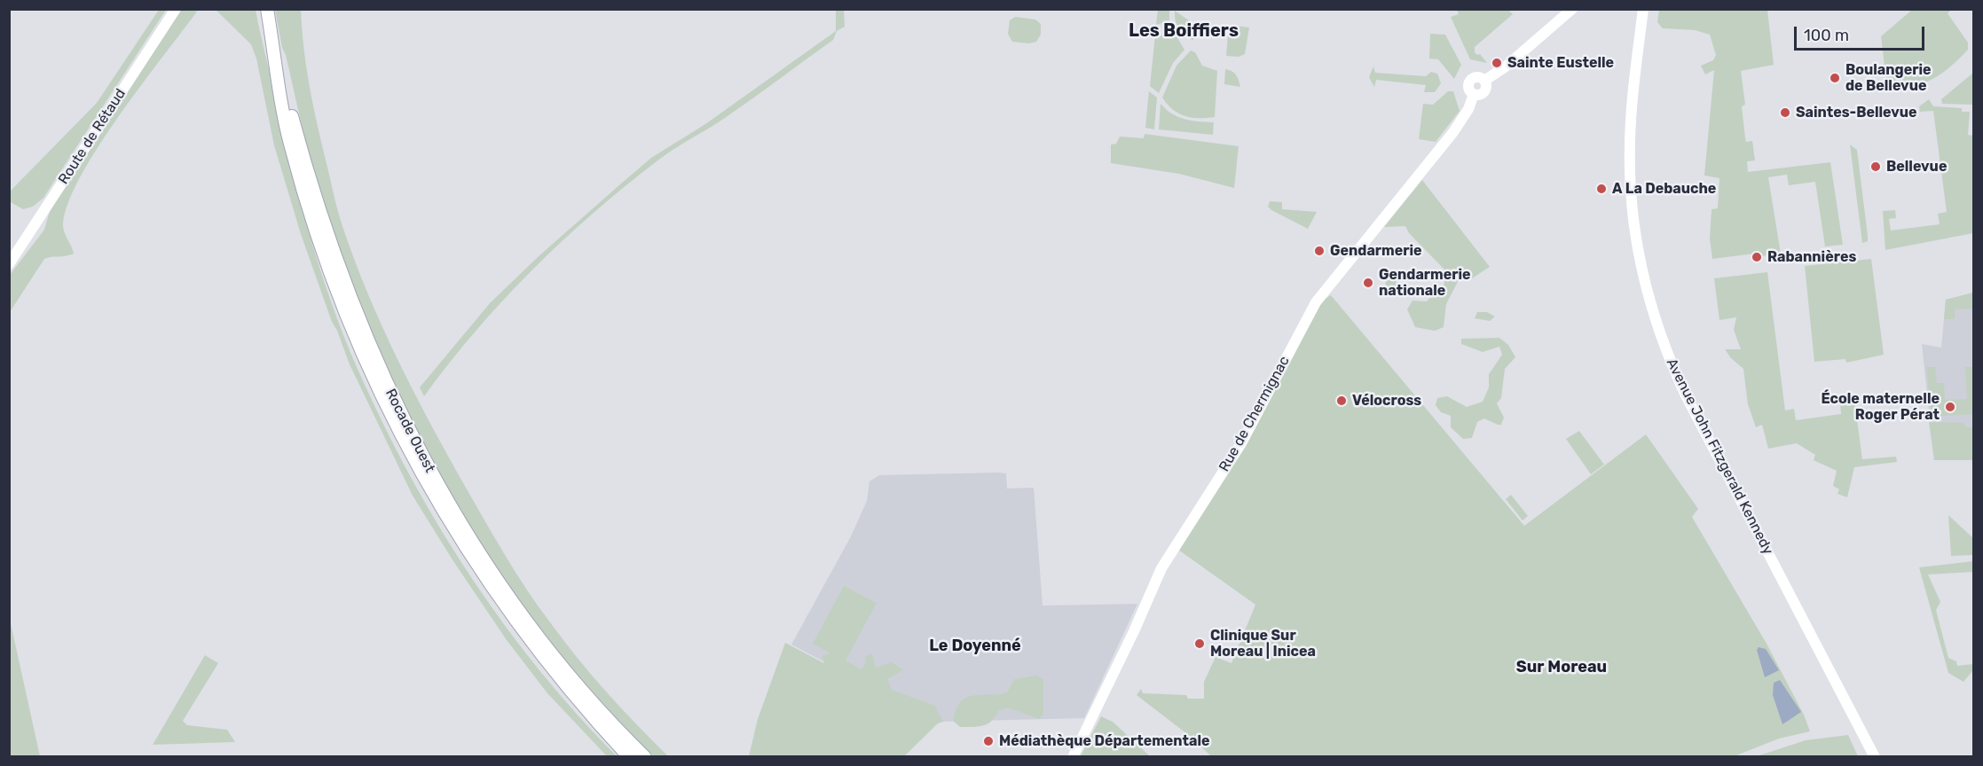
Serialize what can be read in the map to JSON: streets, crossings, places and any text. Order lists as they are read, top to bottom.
{
  "streets": {
    "main road": [
      "Route de Rétaud",
      "Rue de Chermignac",
      "Rocade Ouest",
      "Avenue John Fitzgerald Kennedy"
    ]
  },
  "districts": ["Les Boiffiers", "Le Doyenné", "Sur Moreau"],
  "places": [
    "Sainte Eustelle",
    "Boulangerie de Bellevue",
    "Saintes-Bellevue",
    "Bellevue",
    "A La Debauche",
    "Gendarmerie",
    "Rabannières",
    "Gendarmerie nationale",
    "Vélocross",
    "École maternelle Roger Pérat",
    "Clinique Sur Moreau | Inicea",
    "Médiathèque Départementale"
  ],
  "scale_bar": "100 m"
}
